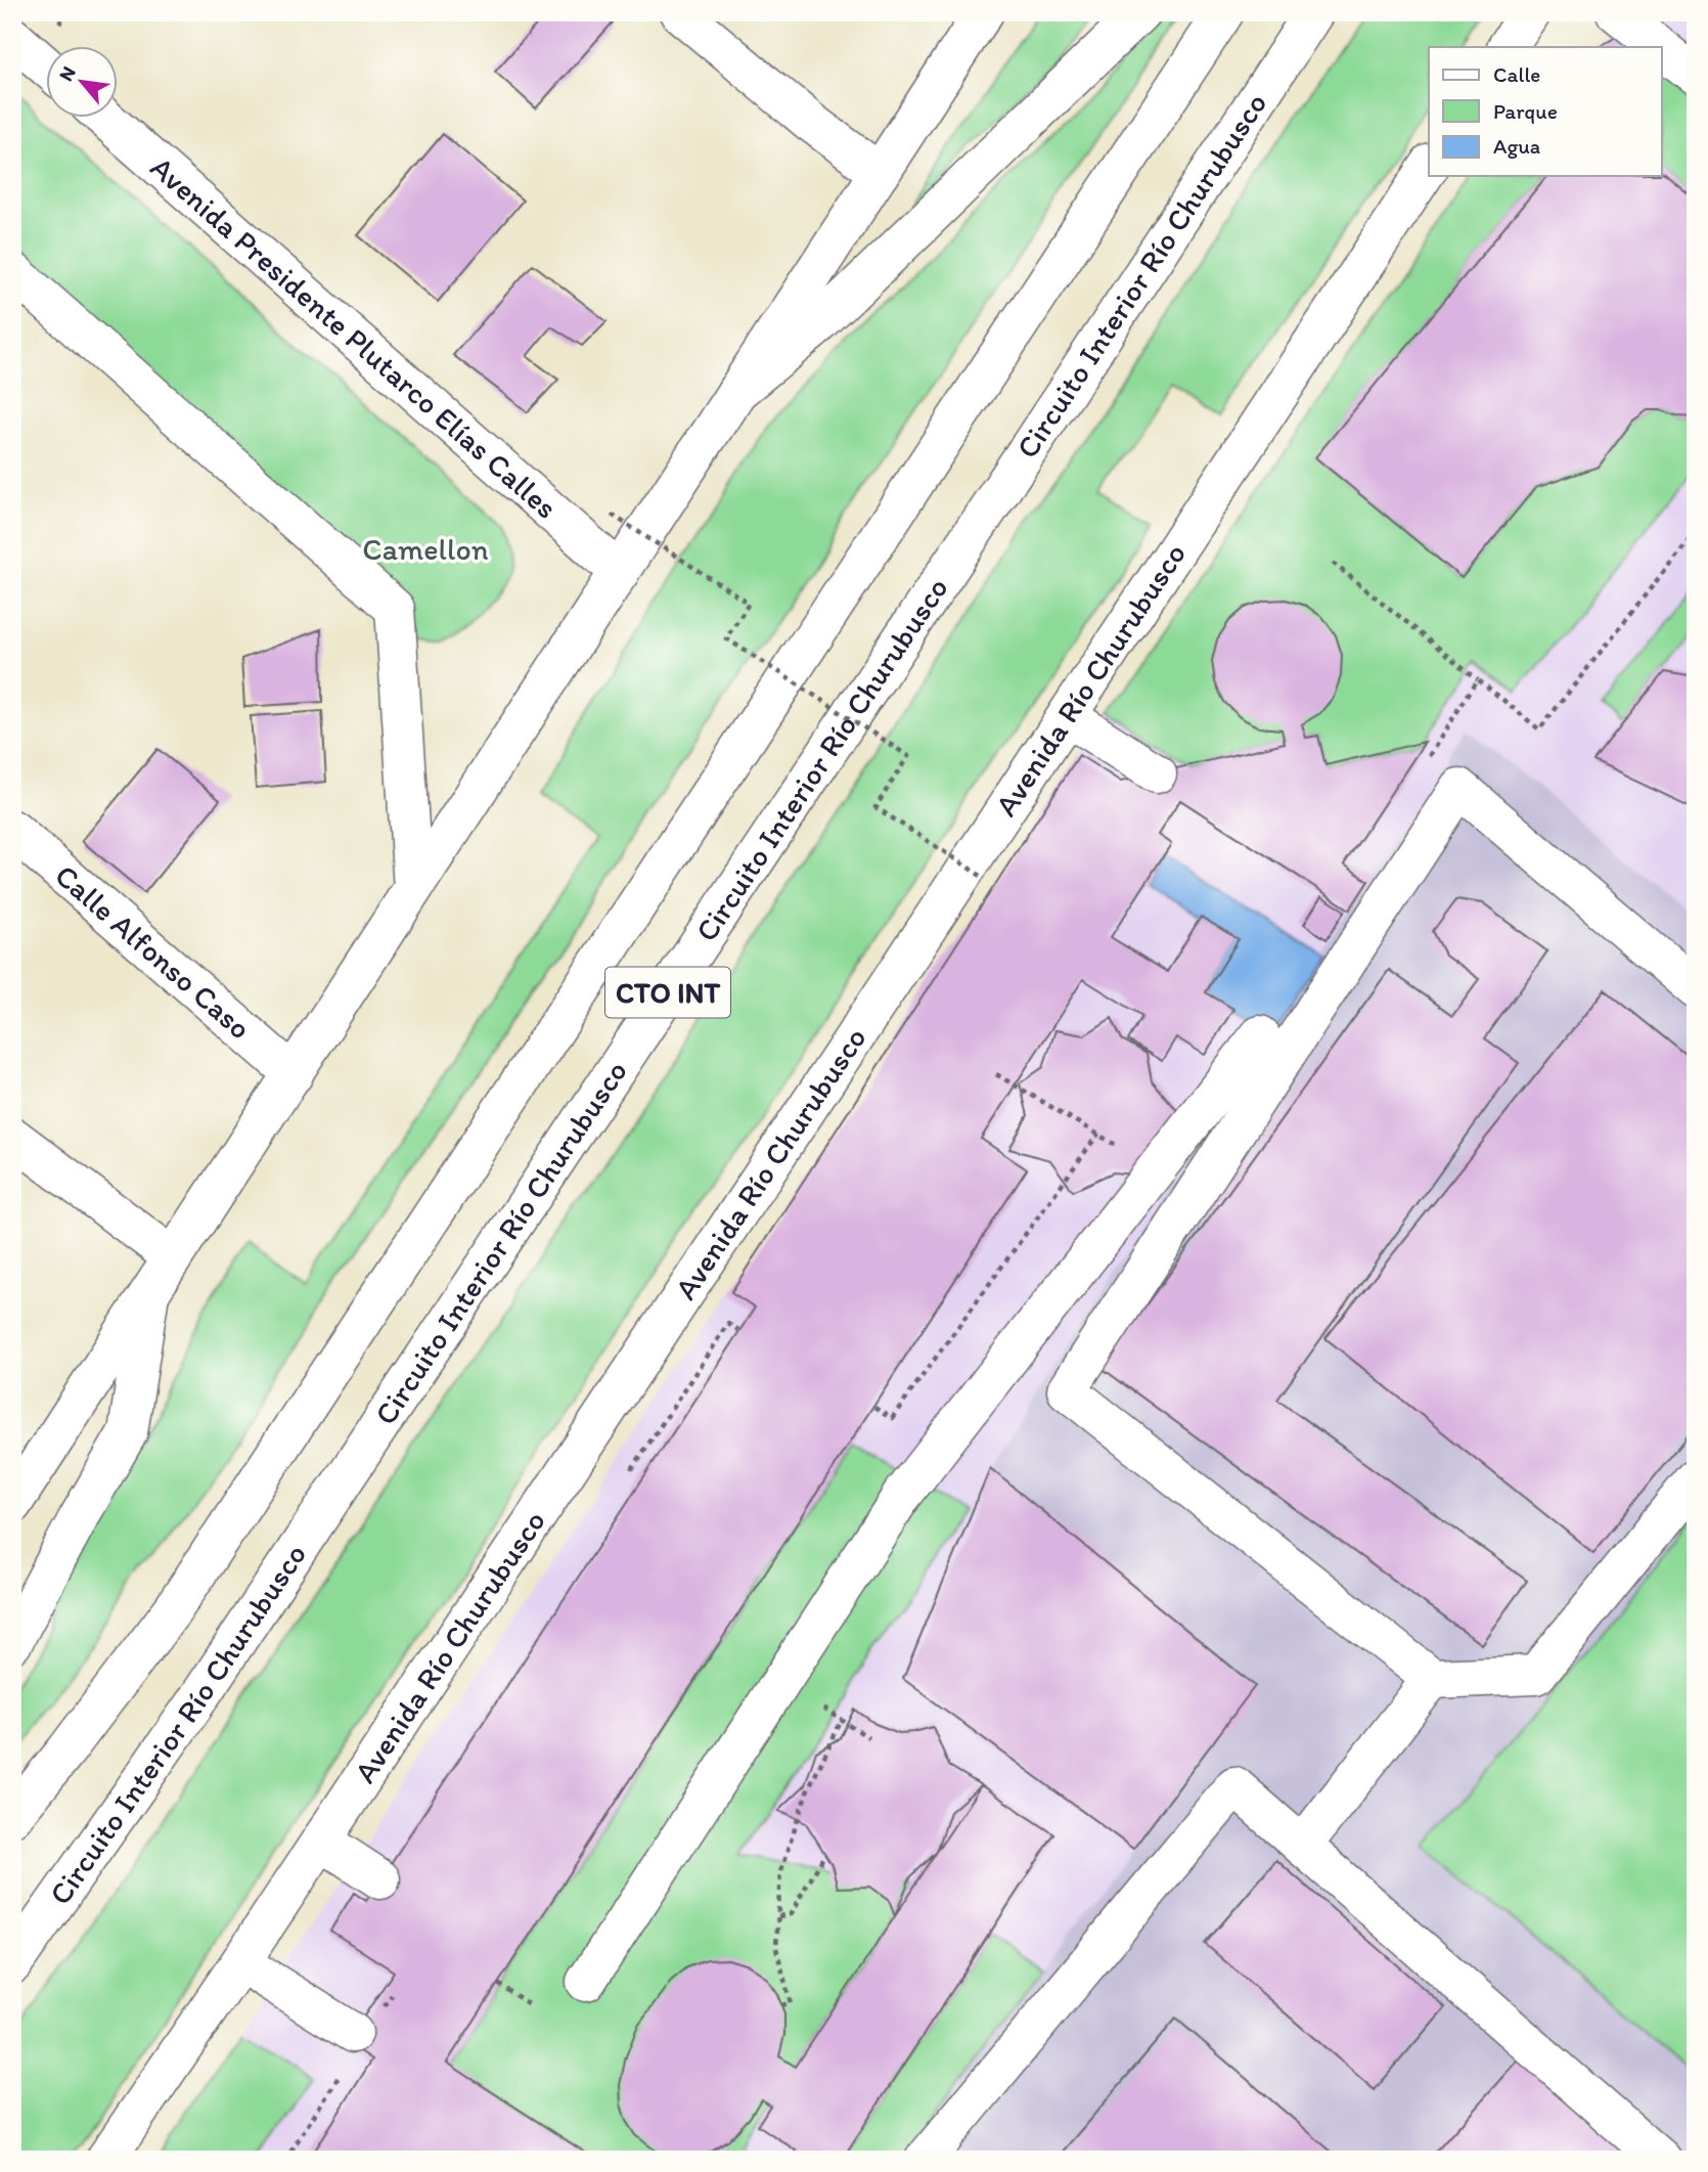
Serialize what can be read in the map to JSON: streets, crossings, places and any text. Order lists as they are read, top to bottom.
{
  "streets": {
    "main road": [
      "Circuito Interior Río Churubusco",
      "Avenida Presidente Plutarco Elías Calles",
      "Avenida Río Churubusco",
      "Calle Alfonso Caso",
      "CTO INT"
    ]
  },
  "parks": ["Camellon"],
  "legend": ["Calle", "Parque", "Agua"],
  "north": "top left"
}
